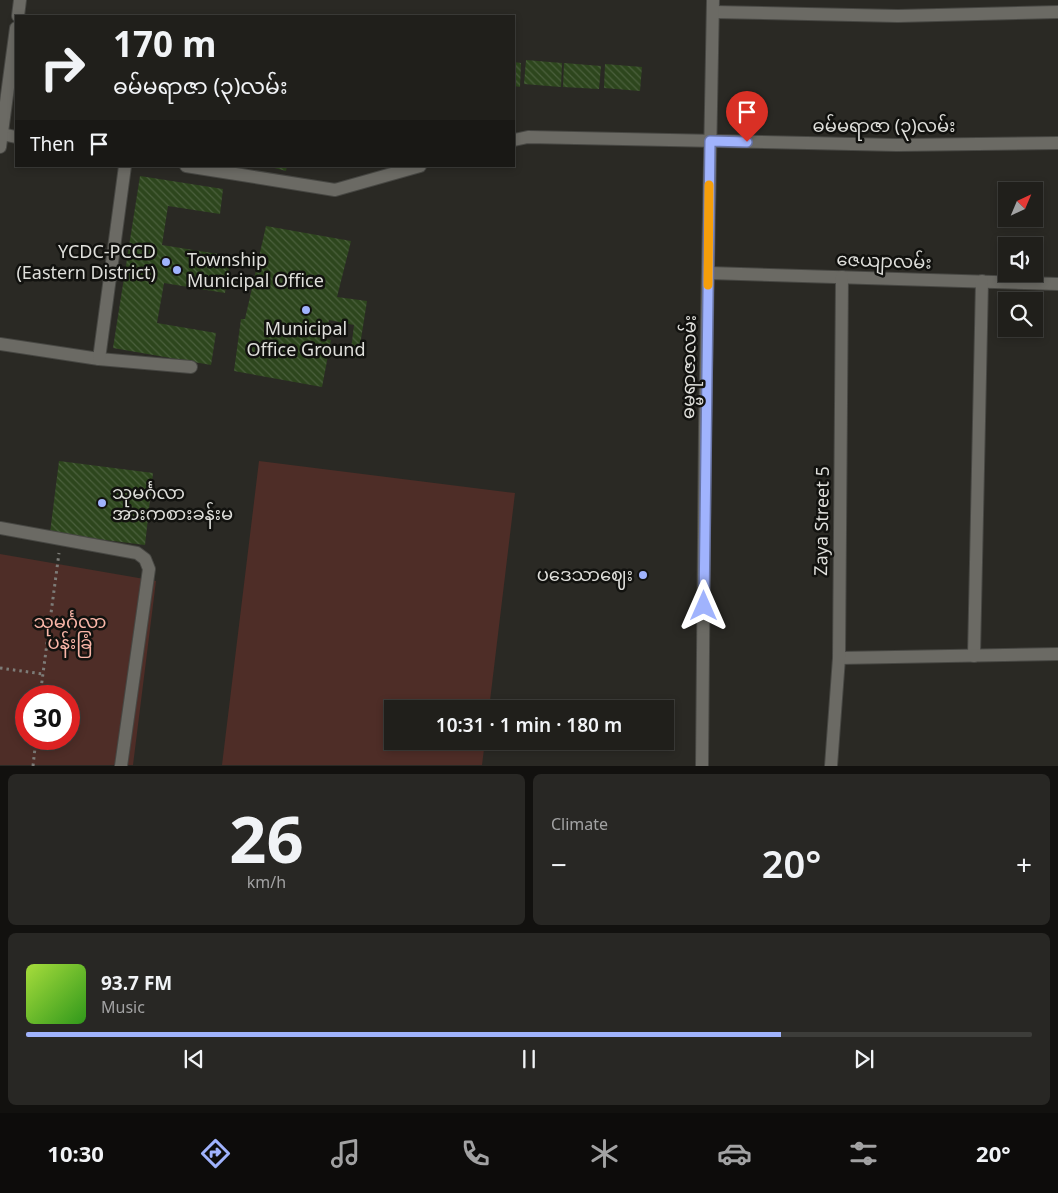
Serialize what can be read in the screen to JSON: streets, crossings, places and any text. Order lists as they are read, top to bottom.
{
  "streets": {
    "street": [
      "ဓမ်မရာဇာ (၃)လမ်း",
      "ဇေယျာလမ်း",
      "ဓမ္မရာဇာလမ်း",
      "Zaya Street 5"
    ]
  },
  "crossings": [
    ["ဓမ်မရာဇာ (၃)လမ်း", "ဓမ္မရာဇာလမ်း"],
    ["ဇေယျာလမ်း", "ဓမ္မရာဇာလမ်း"],
    ["ဇေယျာလမ်း", "Zaya Street 5"]
  ],
  "parks": ["သုမင်္ဂလာ ပန်းခြံ"],
  "places": [
    "YCDC-PCCD (Eastern District)",
    "Township Municipal Office",
    "Municipal Office Ground",
    "သုမင်္ဂလာ အားကစားခန်းမ",
    "ပဒေသာဈေး"
  ],
  "north": "top right",
  "page": {
    "turn": ["170 m", "ဓမ်မရာဇာ (၃)လမ်း"],
    "then": "Then",
    "limit": "30",
    "trip": "10:31 · 1 min · 180 m",
    "tile": [
      ["26", "km/h"],
      "Climate"
    ],
    "heat": ["−", "20°", "+"],
    "song": ["93.7 FM", "Music"],
    "tabs": ["10:30", "20°"]
  }
}
